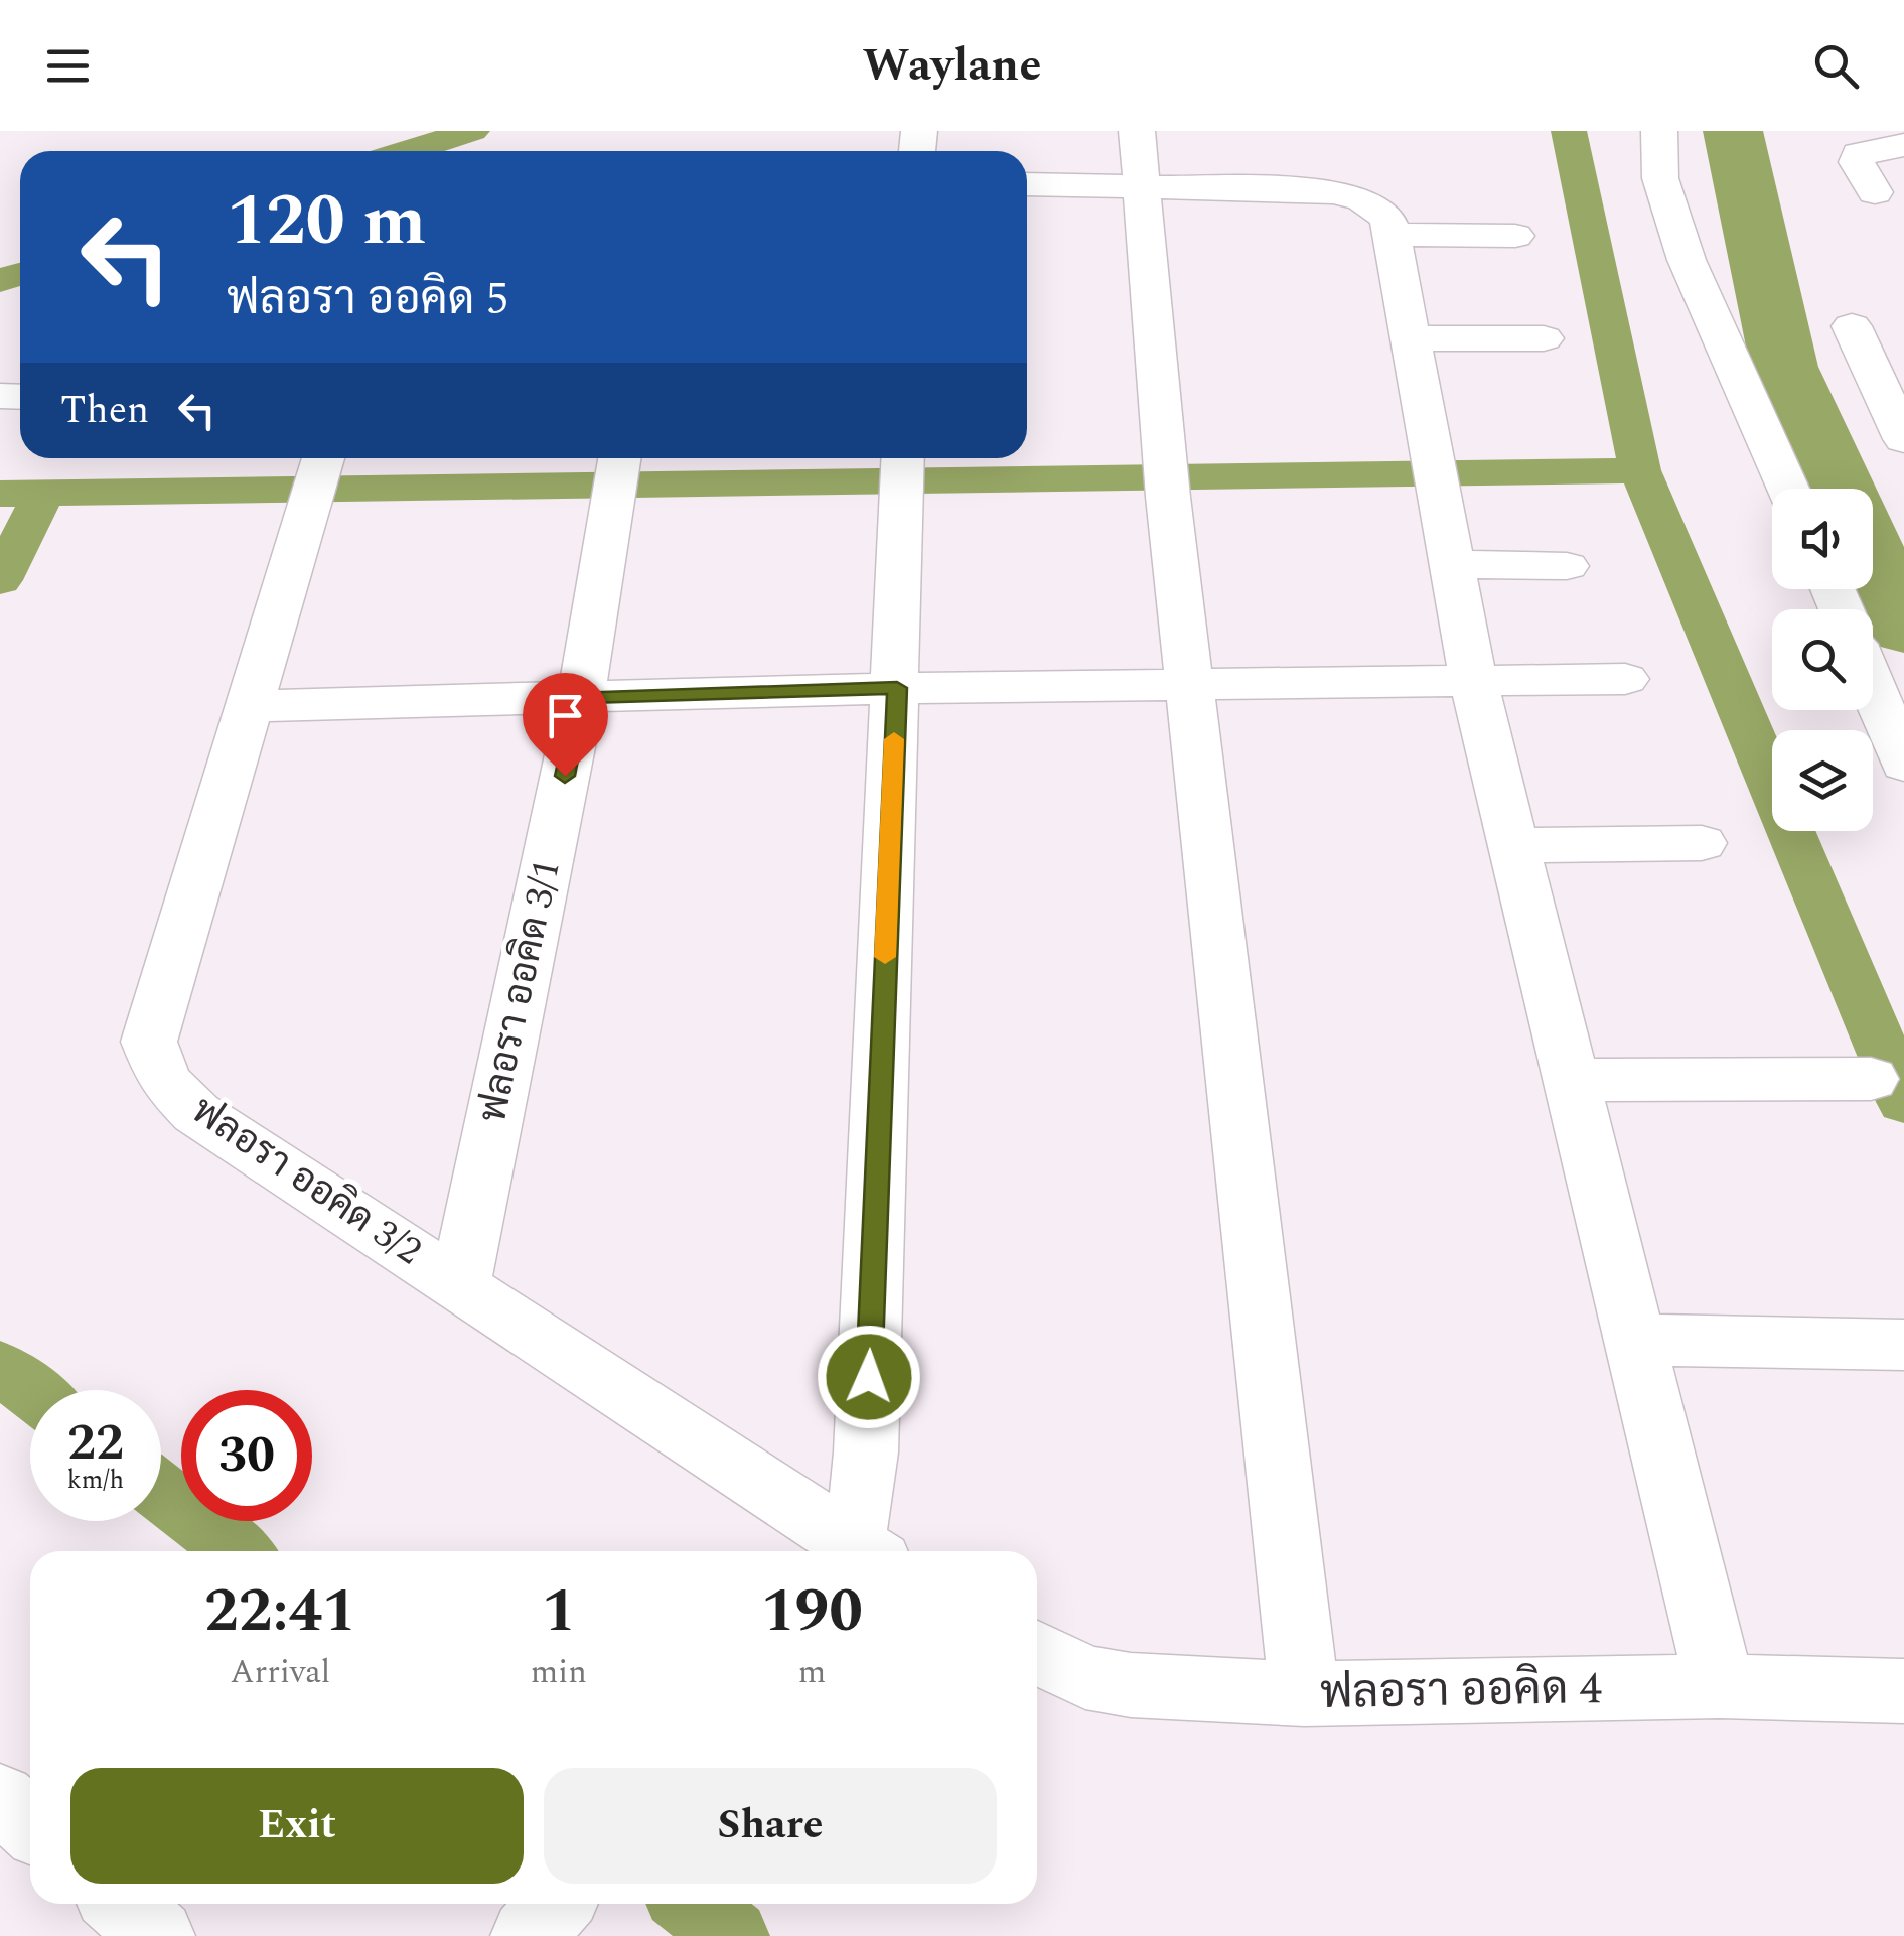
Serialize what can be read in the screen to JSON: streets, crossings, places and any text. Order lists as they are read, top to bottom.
{
  "streets": {
    "street": ["ฟลอรา ออคิด 3/1", "ฟลอรา ออคิด 3/2", "ฟลอรา ออคิด 4"]
  },
  "crossings": [
    ["ฟลอรา ออคิด 3/1", "ฟลอรา ออคิด 3/2"]
  ],
  "page": {
    "header": "Waylane",
    "turn": ["120 m", "ฟลอรา ออคิด 5"],
    "then": "Then",
    "speed": "22 km/h",
    "limit": "30",
    "eta": [
      "22:41",
      "Arrival",
      "1",
      "min",
      "190",
      "m"
    ],
    "buttons": ["Exit", "Share"]
  }
}
